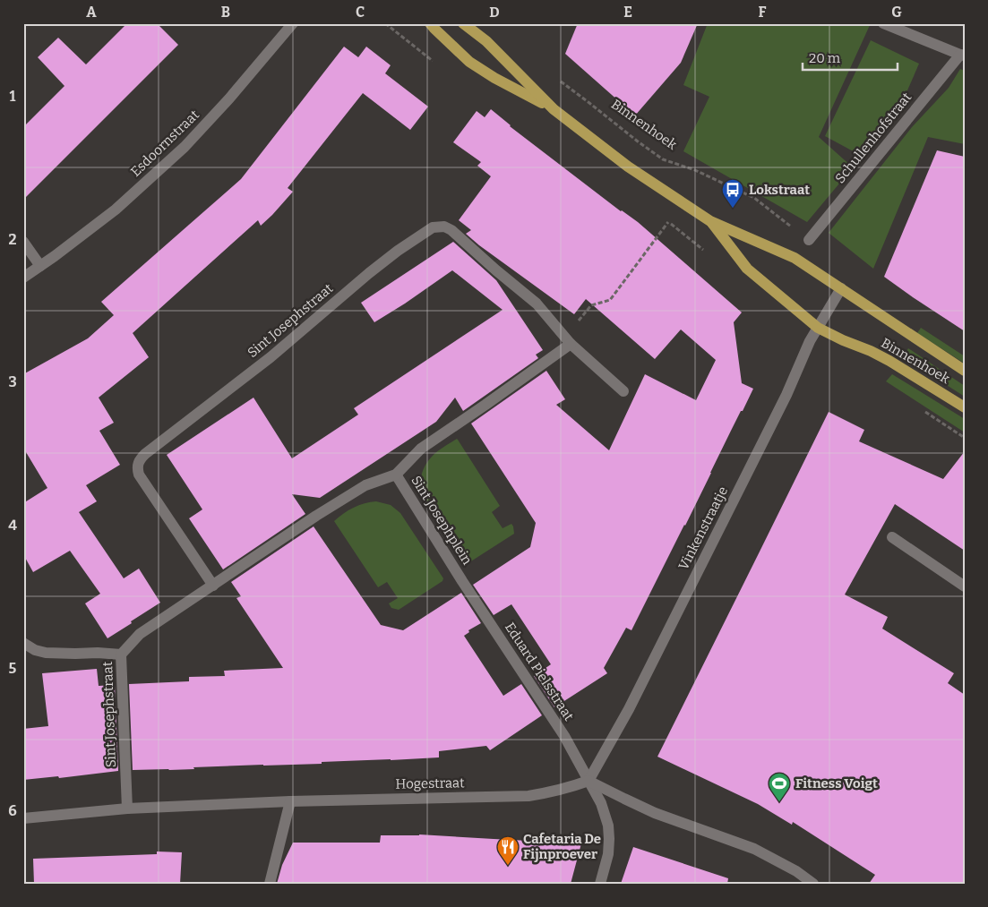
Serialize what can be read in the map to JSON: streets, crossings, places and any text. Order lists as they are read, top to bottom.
{
  "streets": {
    "main road": ["Binnenhoek"],
    "street": [
      "Schullenhofstraat",
      "Esdoornstraat",
      "Sint Josephstraat",
      "Sint Josephplein",
      "Vinkenstraatje",
      "Eduard Pielsstraat",
      "Hogestraat"
    ]
  },
  "crossings": [
    ["Binnenhoek", "Schullenhofstraat"],
    ["Binnenhoek", "Vinkenstraatje"],
    ["Sint Josephstraat", "Sint Josephplein"],
    ["Sint Josephstraat", "Hogestraat"],
    ["Sint Josephplein", "Eduard Pielsstraat"],
    ["Vinkenstraatje", "Eduard Pielsstraat"],
    ["Vinkenstraatje", "Hogestraat"],
    ["Eduard Pielsstraat", "Hogestraat"]
  ],
  "places": {
    "bus stop": ["Lokstraat"],
    "sports": ["Fitness Voigt"],
    "restaurant": ["Cafetaria De Fijnproever"]
  },
  "scale_bar": "20 m",
  "grid": {
    "columns": [
      "A",
      "B",
      "C",
      "D",
      "E",
      "F",
      "G"
    ],
    "rows": [
      "1",
      "2",
      "3",
      "4",
      "5",
      "6"
    ]
  }
}
